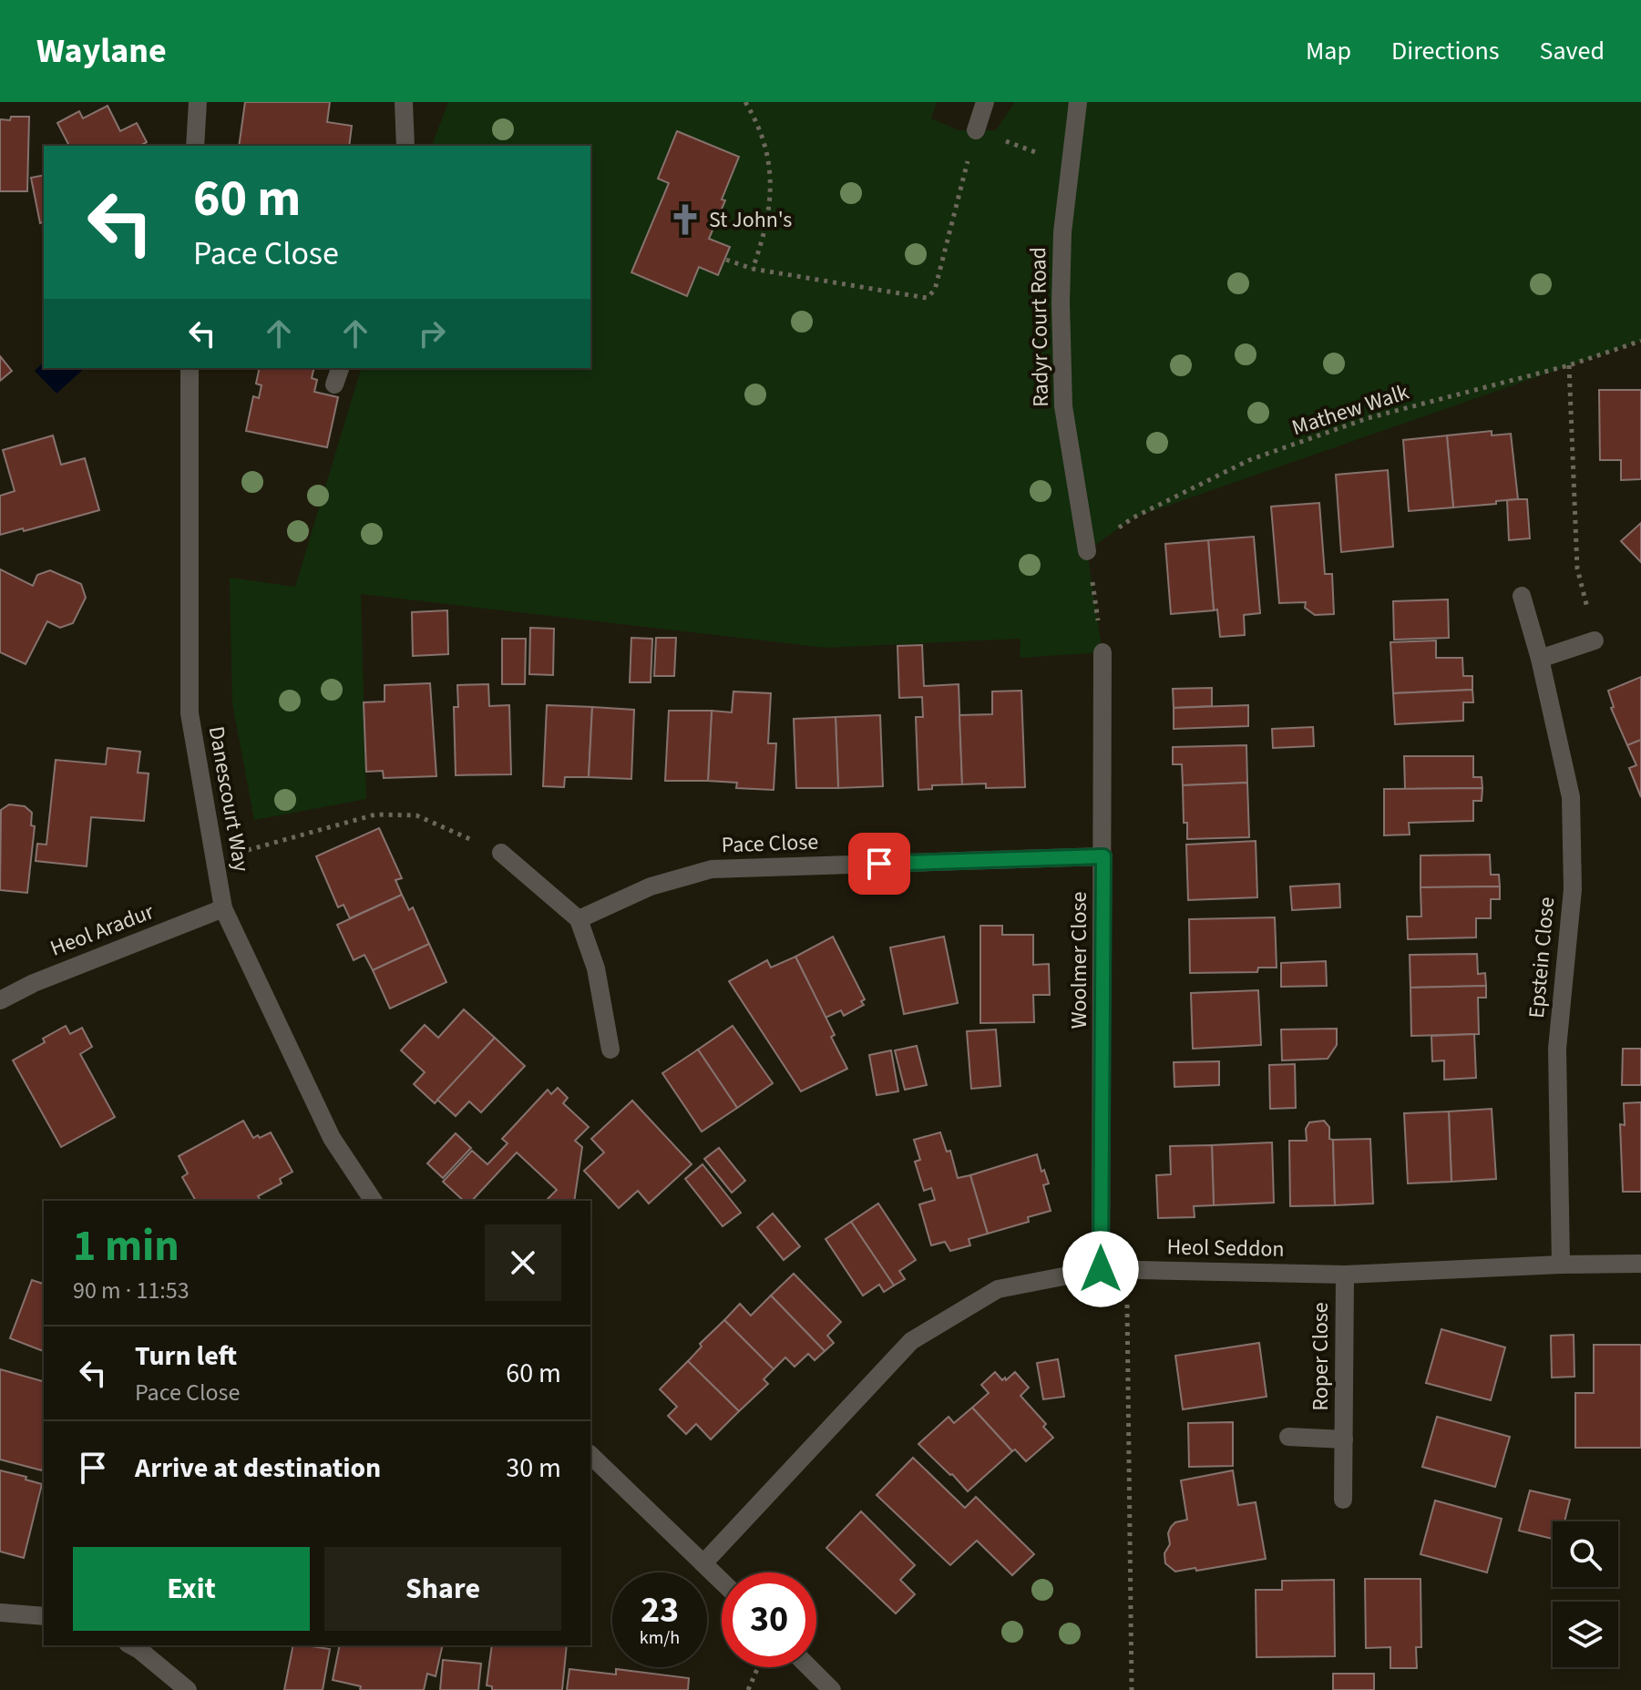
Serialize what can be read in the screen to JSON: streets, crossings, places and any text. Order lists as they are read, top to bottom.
{
  "streets": {
    "street": [
      "Radyr Court Road",
      "Danescourt Way",
      "Pace Close",
      "Heol Aradur",
      "Epstein Close",
      "Woolmer Close",
      "Heol Seddon",
      "Roper Close"
    ],
    "path": ["Mathew Walk"]
  },
  "crossings": [
    ["Radyr Court Road", "Mathew Walk"],
    ["Danescourt Way", "Heol Aradur"],
    ["Pace Close", "Woolmer Close"],
    ["Epstein Close", "Heol Seddon"],
    ["Woolmer Close", "Heol Seddon"],
    ["Heol Seddon", "Roper Close"]
  ],
  "places": {
    "church": ["St John's"]
  },
  "page": {
    "header": "Waylane",
    "nav": ["Map", "Directions", "Saved"],
    "turn": ["60 m", "Pace Close"],
    "heading": ["1 min", "90 m · 11:53"],
    "list": [
      {
        "name": "Turn left",
        "note": "Pace Close",
        "value": "60 m"
      },
      {
        "name": "Arrive at destination",
        "value": "30 m"
      }
    ],
    "buttons": ["Exit", "Share"],
    "speed": "23 km/h",
    "limit": "30"
  }
}
